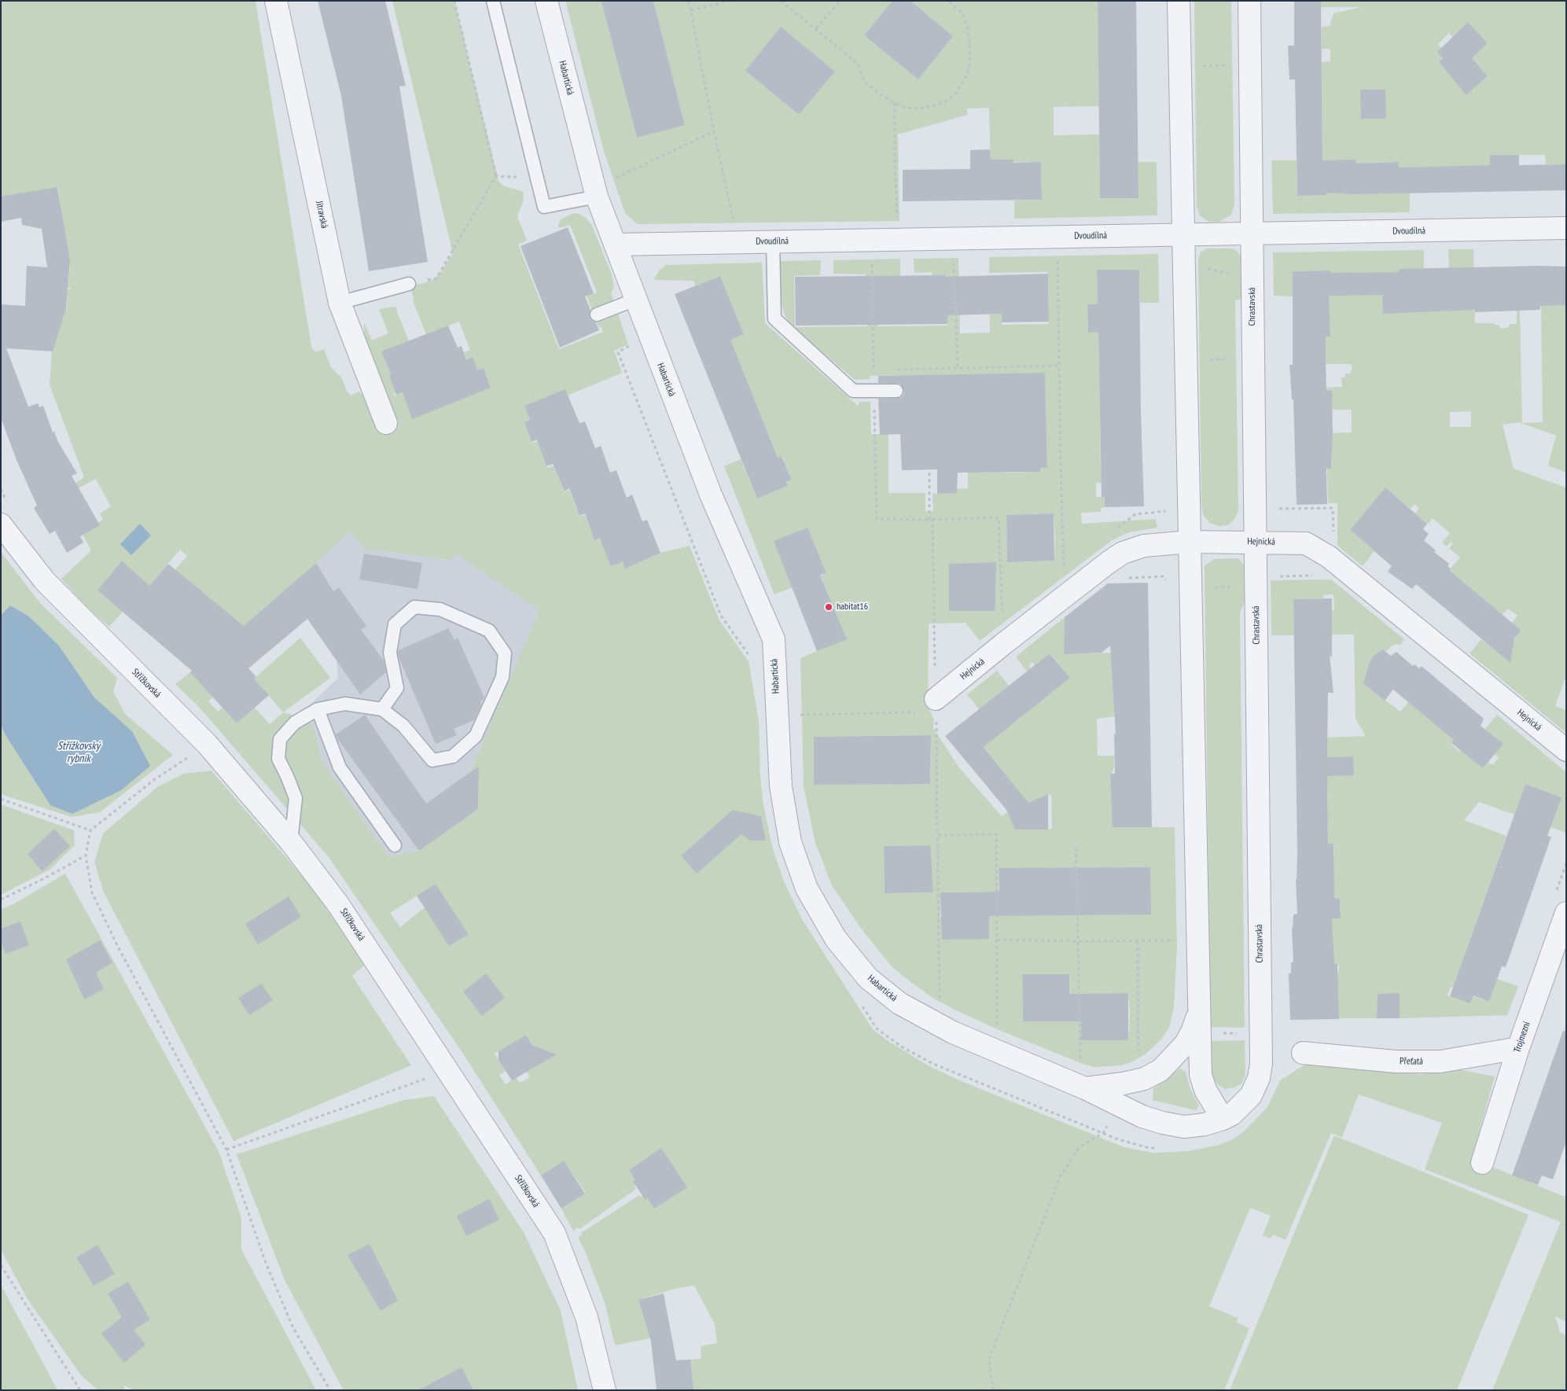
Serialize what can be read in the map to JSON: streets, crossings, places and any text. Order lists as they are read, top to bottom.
{
  "streets": {
    "street": [
      "Habartická",
      "Jitravská",
      "Dvoudílná",
      "Chrastavská",
      "Hejnická",
      "Střížkovská",
      "Trojmezní",
      "Přeťatá"
    ]
  },
  "crossings": [
    ["Habartická", "Dvoudílná"],
    ["Habartická", "Chrastavská"],
    ["Dvoudílná", "Chrastavská"],
    ["Chrastavská", "Hejnická"],
    ["Trojmezní", "Přeťatá"]
  ],
  "water": ["Střížkovský rybník"],
  "places": ["habitat16"]
}
